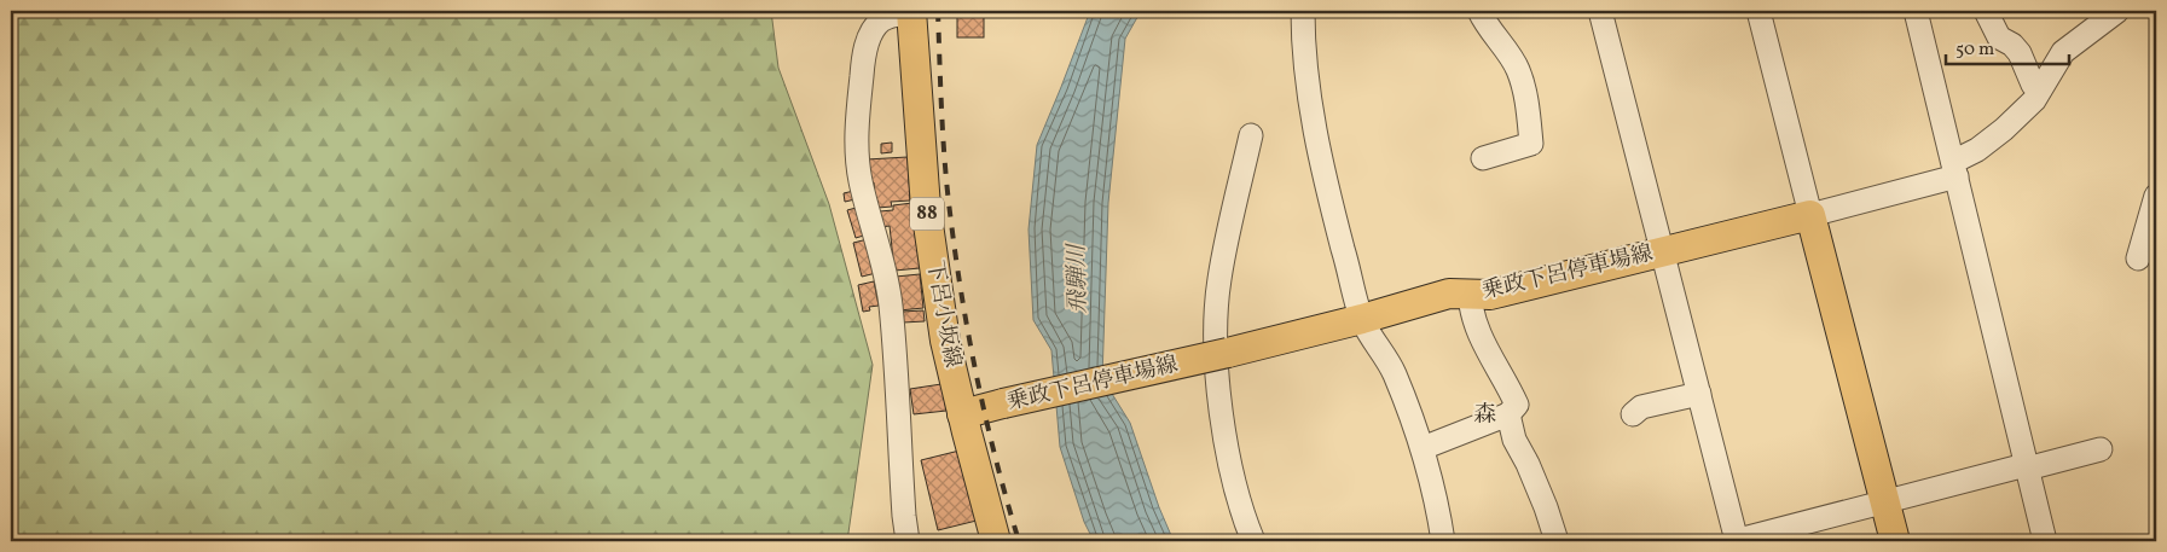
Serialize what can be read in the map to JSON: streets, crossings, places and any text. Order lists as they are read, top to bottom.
{
  "streets": {
    "main road": ["88", "乗政下呂停車場線", "下呂小坂線"]
  },
  "crossings": [
    ["乗政下呂停車場線", "下呂小坂線"]
  ],
  "districts": ["森"],
  "water": ["飛騨川"],
  "scale_bar": "50 m"
}
